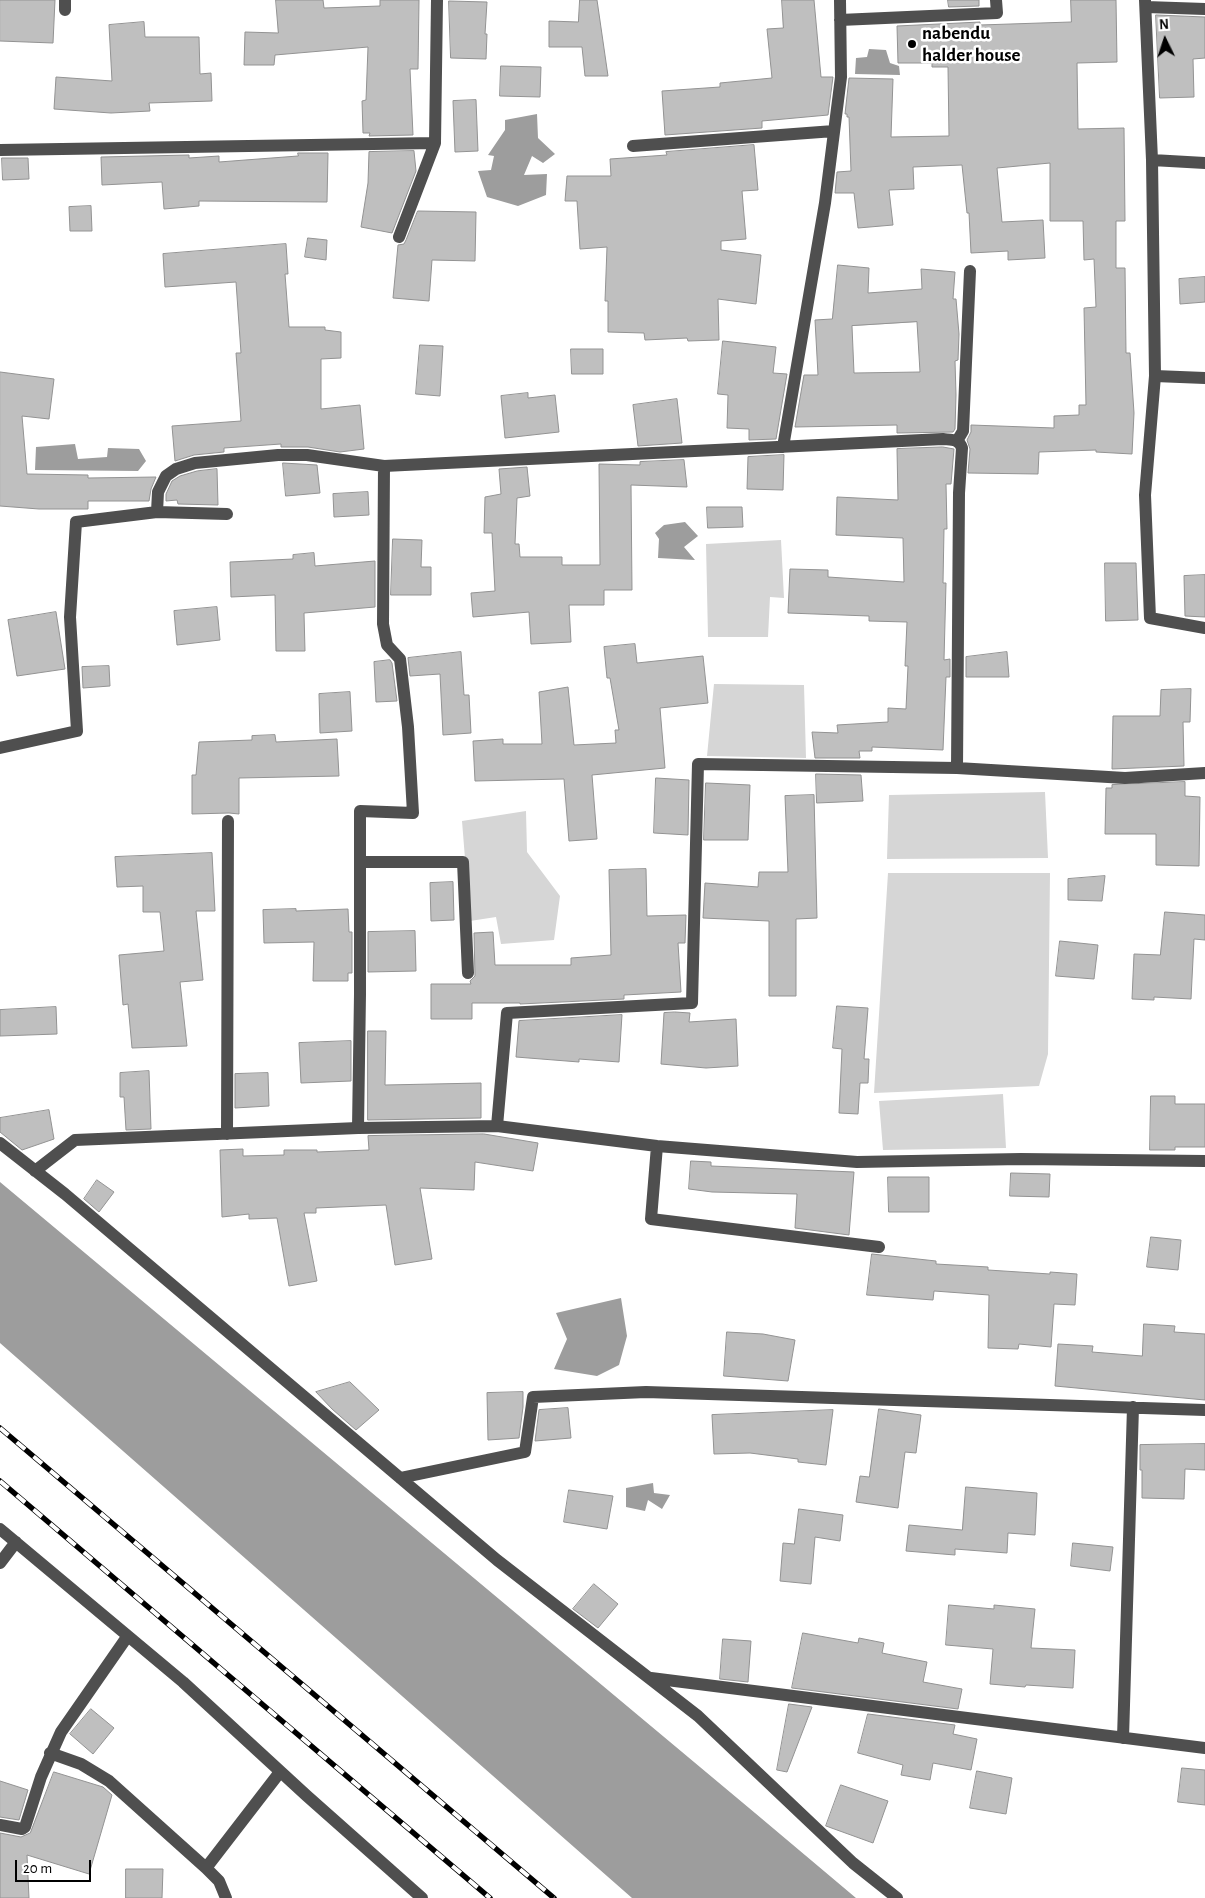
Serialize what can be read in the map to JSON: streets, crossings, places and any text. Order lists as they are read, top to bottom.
{
  "places": ["nabendu halder house"],
  "scale_bar": "20 m",
  "north": "top"
}
